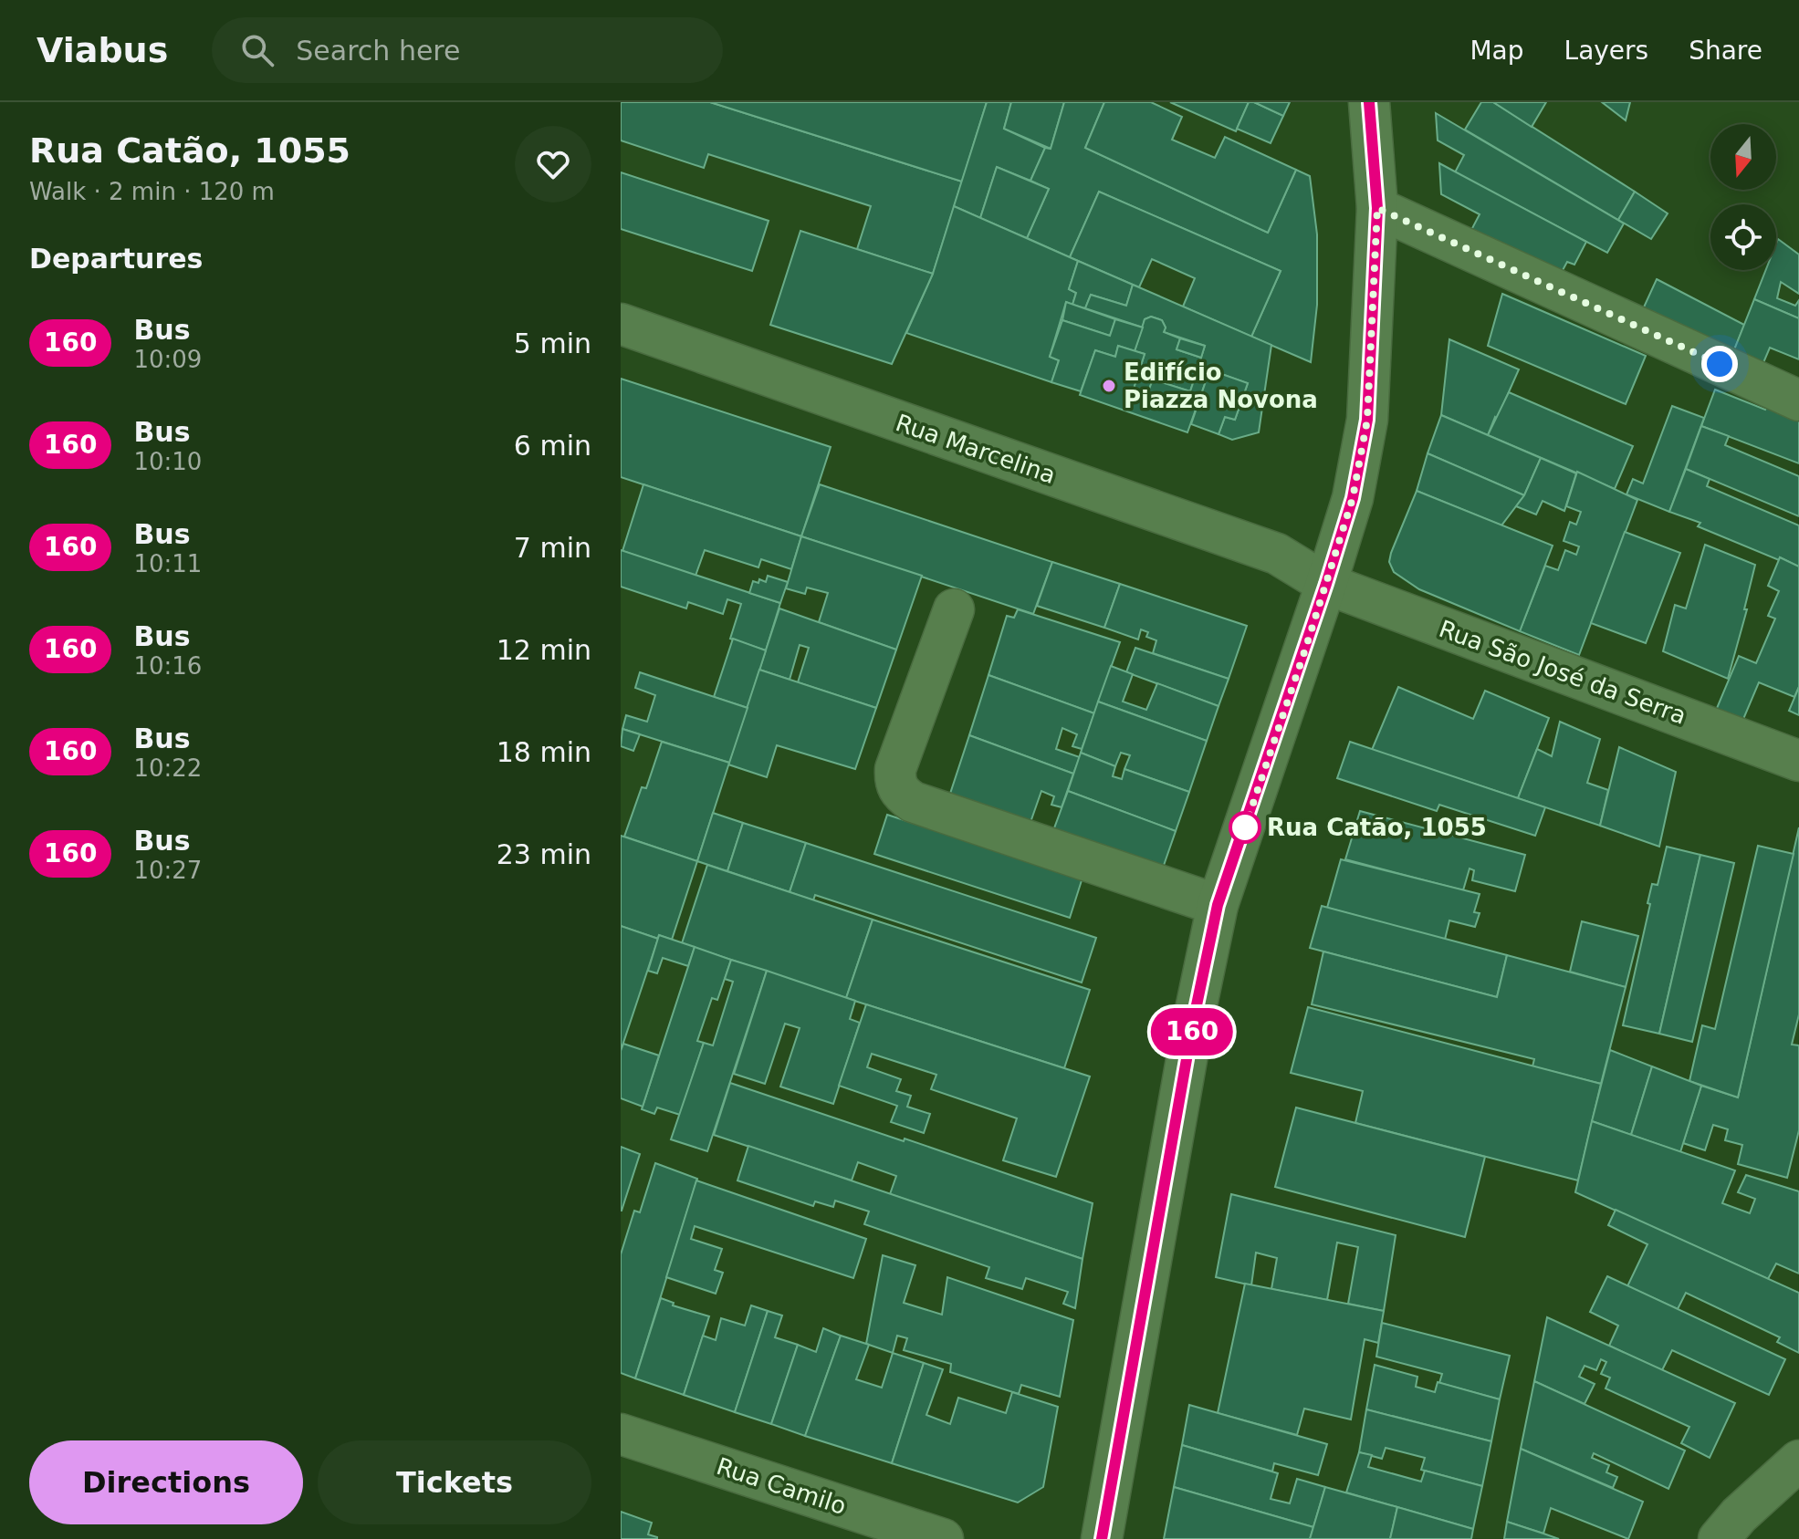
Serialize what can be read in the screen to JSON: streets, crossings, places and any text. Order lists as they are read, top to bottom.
{
  "streets": {
    "street": ["Rua Marcelina", "Rua São José da Serra", "Rua Camilo"]
  },
  "crossings": [
    ["Rua Marcelina", "Rua São José da Serra"]
  ],
  "places": ["Edifício Piazza Novona", "Rua Catão, 1055"],
  "lines": ["bus line 160"],
  "north": "bottom",
  "page": {
    "header": "Viabus",
    "search": "Search here",
    "nav": ["Map", "Layers", "Share"],
    "heading": [
      ["Rua Catão, 1055", "Walk · 2 min · 120 m"],
      "Departures"
    ],
    "on_map": "160",
    "list": [
      {
        "mark": "160",
        "name": "Bus",
        "note": "10:09",
        "value": "5 min"
      },
      {
        "mark": "160",
        "name": "Bus",
        "note": "10:10",
        "value": "6 min"
      },
      {
        "mark": "160",
        "name": "Bus",
        "note": "10:11",
        "value": "7 min"
      },
      {
        "mark": "160",
        "name": "Bus",
        "note": "10:16",
        "value": "12 min"
      },
      {
        "mark": "160",
        "name": "Bus",
        "note": "10:22",
        "value": "18 min"
      },
      {
        "mark": "160",
        "name": "Bus",
        "note": "10:27",
        "value": "23 min"
      }
    ],
    "buttons": ["Directions", "Tickets"]
  }
}
